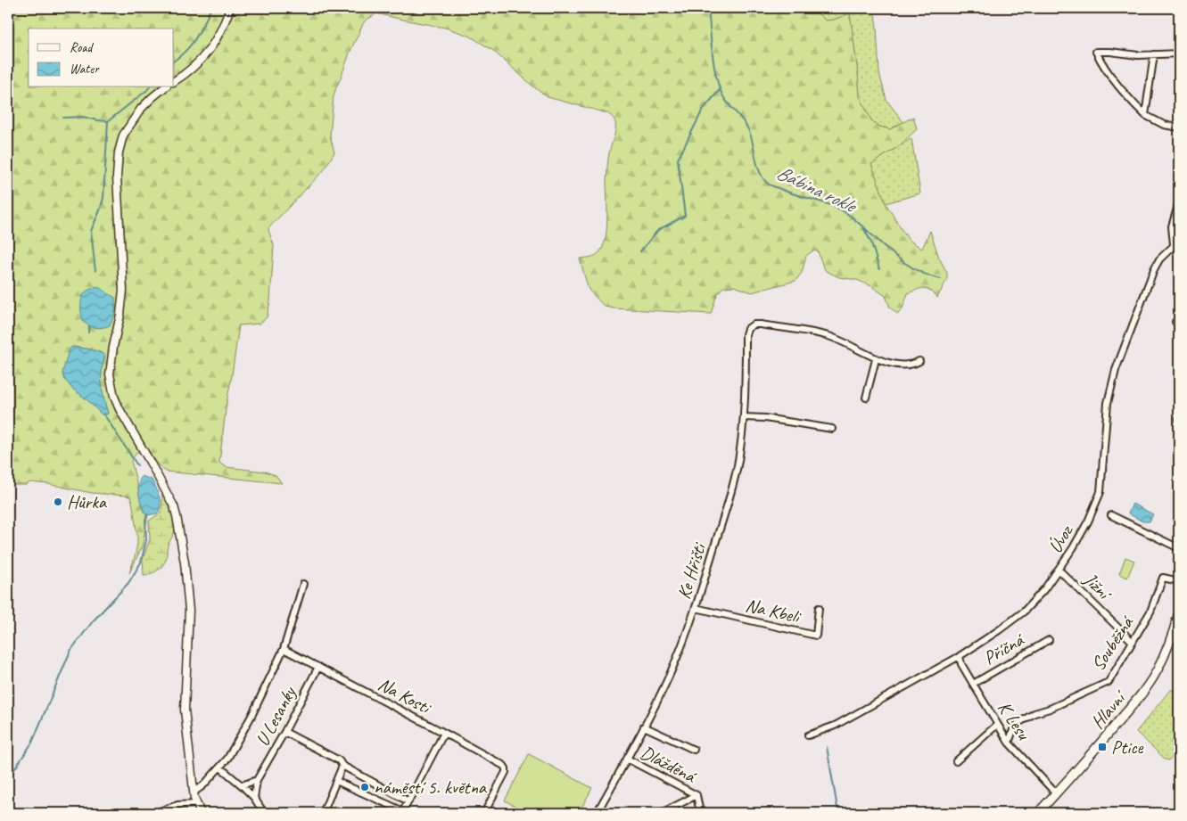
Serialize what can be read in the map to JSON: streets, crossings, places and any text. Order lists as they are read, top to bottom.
{
  "streets": {
    "main road": ["Hlavní"],
    "street": [
      "Úvoz",
      "Ke Hřišti",
      "Jižní",
      "Na Kbeli",
      "Souběžná",
      "Příčná",
      "Na Kosti",
      "U Lesanky",
      "K Lesu",
      "Dlážděná"
    ]
  },
  "crossings": [
    ["Úvoz", "Jižní"],
    ["Úvoz", "K Lesu"],
    ["Ke Hřišti", "Na Kbeli"],
    ["Ke Hřišti", "Dlážděná"],
    ["Jižní", "Souběžná"],
    ["Souběžná", "K Lesu"],
    ["Příčná", "K Lesu"],
    ["Na Kosti", "U Lesanky"],
    ["Hlavní", "K Lesu"]
  ],
  "water": ["Bábina rokle"],
  "places": {
    "other": ["Hůrka", "náměstí 5. května"],
    "transit": ["Ptice"]
  },
  "legend": ["Road", "Water"]
}
